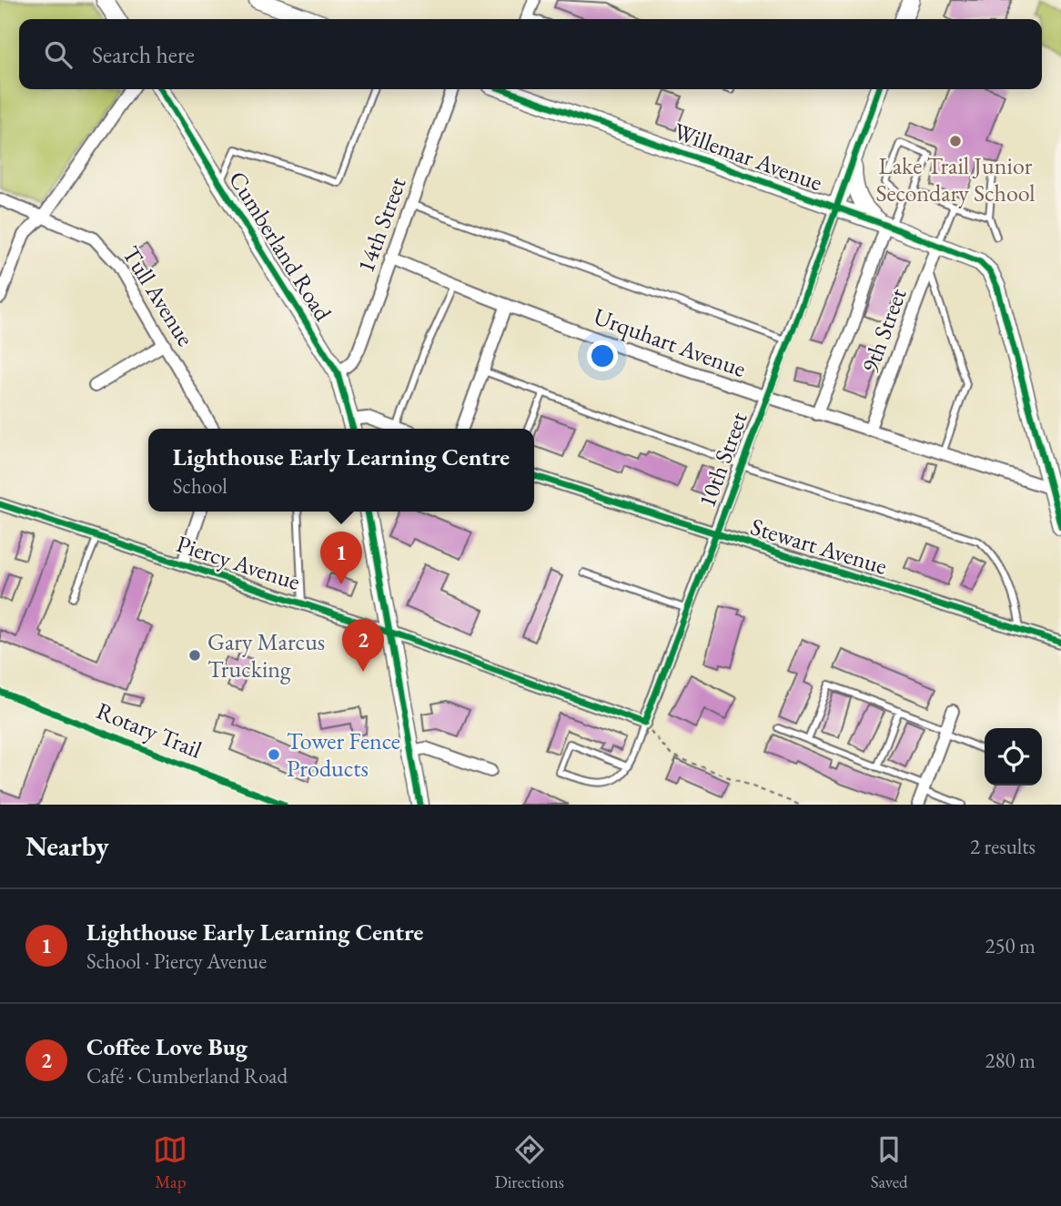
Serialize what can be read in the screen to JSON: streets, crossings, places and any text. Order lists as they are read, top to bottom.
{
  "streets": {
    "street": [
      "Willemar Avenue",
      "14th Street",
      "Cumberland Road",
      "Tull Avenue",
      "9th Street",
      "Urquhart Avenue",
      "10th Street",
      "Stewart Avenue",
      "Piercy Avenue"
    ],
    "cycle path": ["Rotary Trail"]
  },
  "crossings": [
    ["Willemar Avenue", "9th Street"],
    ["Willemar Avenue", "Urquhart Avenue"],
    ["Willemar Avenue", "10th Street"],
    ["14th Street", "Cumberland Road"],
    ["14th Street", "Urquhart Avenue"],
    ["9th Street", "Urquhart Avenue"],
    ["Urquhart Avenue", "10th Street"],
    ["10th Street", "Stewart Avenue"],
    ["10th Street", "Piercy Avenue"]
  ],
  "places": ["Lake Trail Junior Secondary School", "Gary Marcus Trucking", "Tower Fence Products"],
  "page": {
    "search": "Search here",
    "popup": ["Lighthouse Early Learning Centre", "School"],
    "pins": ["1", "2"],
    "heading": ["Nearby", "2 results"],
    "list": [
      {
        "mark": "1",
        "name": "Lighthouse Early Learning Centre",
        "note": "School · Piercy Avenue",
        "value": "250 m"
      },
      {
        "mark": "2",
        "name": "Coffee Love Bug",
        "note": "Café · Cumberland Road",
        "value": "280 m"
      }
    ],
    "nav": ["Map", "Directions", "Saved"]
  }
}
